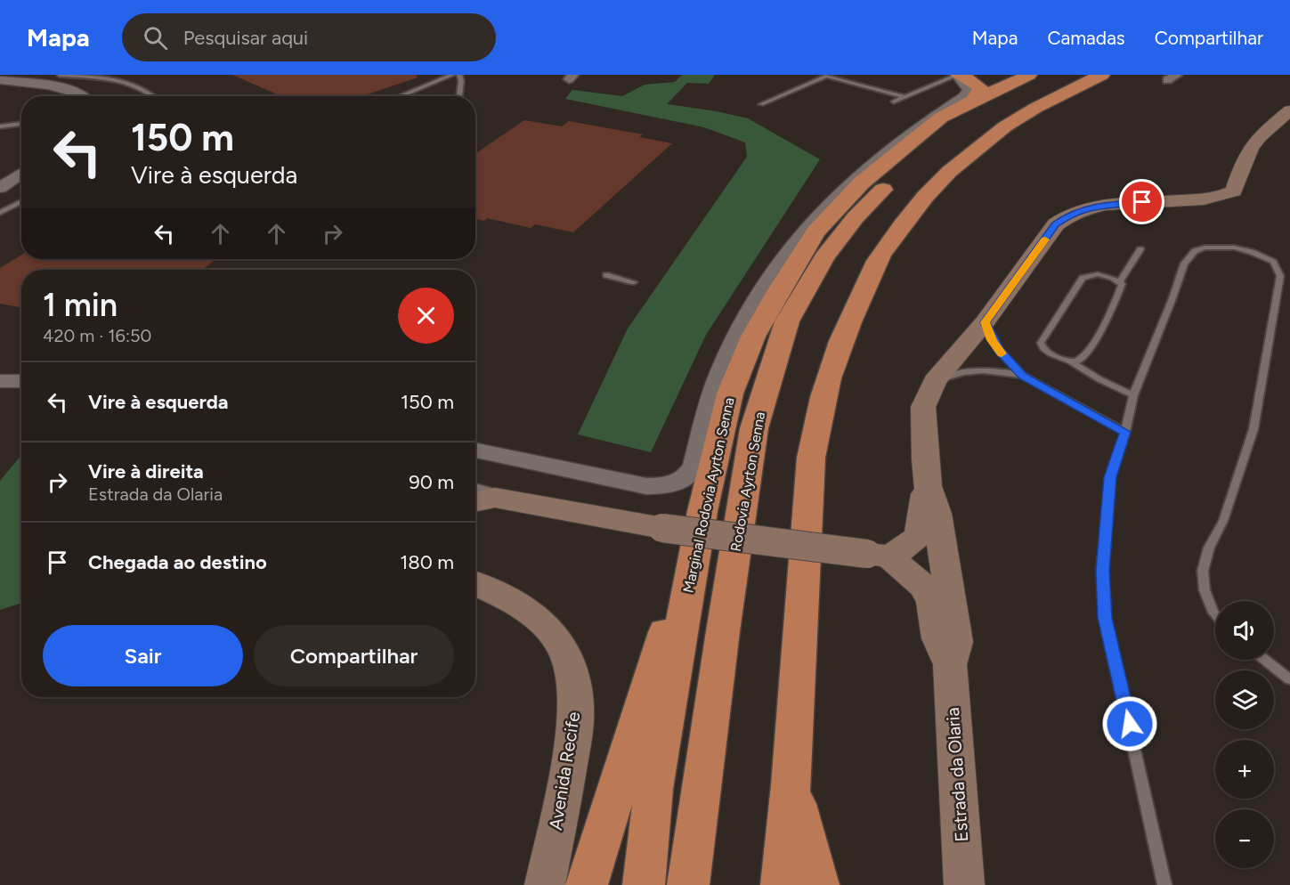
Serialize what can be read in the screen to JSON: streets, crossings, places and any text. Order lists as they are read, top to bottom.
{
  "streets": {
    "highway": ["Rodovia Ayrton Senna", "Marginal Rodovia Ayrton Senna"],
    "main road": ["Avenida Recife", "Estrada da Olaria"]
  },
  "page": {
    "header": "Mapa",
    "search": "Pesquisar aqui",
    "nav": ["Mapa", "Camadas", "Compartilhar"],
    "turn": ["150 m", "Vire à esquerda"],
    "heading": ["1 min", "420 m · 16:50"],
    "list": [
      {
        "name": "Vire à esquerda",
        "value": "150 m"
      },
      {
        "name": "Vire à direita",
        "note": "Estrada da Olaria",
        "value": "90 m"
      },
      {
        "name": "Chegada ao destino",
        "value": "180 m"
      }
    ],
    "map_buttons": ["+", "−"],
    "buttons": ["Sair", "Compartilhar"]
  }
}
